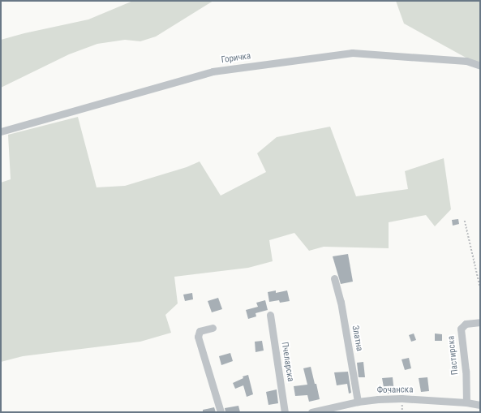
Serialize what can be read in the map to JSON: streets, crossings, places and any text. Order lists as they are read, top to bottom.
{
  "streets": {
    "street": [
      "Горичка",
      "Златна",
      "Пастирска",
      "Пчеларска",
      "Фочанска"
    ]
  },
  "crossings": [
    ["Златна", "Фочанска"],
    ["Пастирска", "Фочанска"]
  ]
}
